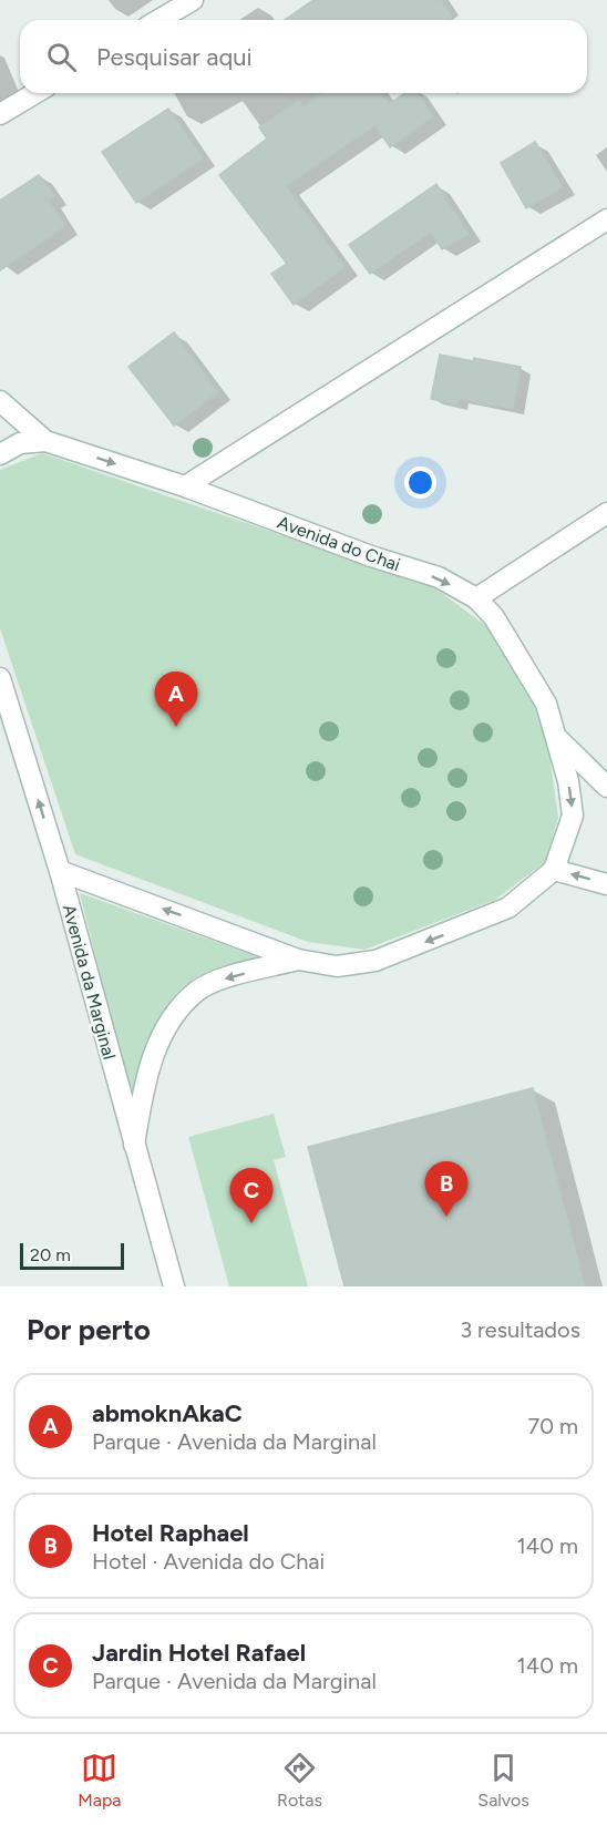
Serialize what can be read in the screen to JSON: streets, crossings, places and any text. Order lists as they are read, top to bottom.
{
  "streets": {
    "main road": ["Avenida do Chai", "Avenida da Marginal"]
  },
  "one_way": ["Avenida do Chai"],
  "scale_bar": "20 m",
  "page": {
    "search": "Pesquisar aqui",
    "pins": ["A", "B", "C"],
    "scale": "20 m",
    "heading": ["Por perto", "3 resultados"],
    "list": [
      {
        "mark": "A",
        "name": "abmoknAkaC",
        "note": "Parque · Avenida da Marginal",
        "value": "70 m"
      },
      {
        "mark": "B",
        "name": "Hotel Raphael",
        "note": "Hotel · Avenida do Chai",
        "value": "140 m"
      },
      {
        "mark": "C",
        "name": "Jardin Hotel Rafael",
        "note": "Parque · Avenida da Marginal",
        "value": "140 m"
      }
    ],
    "nav": ["Mapa", "Rotas", "Salvos"]
  }
}
